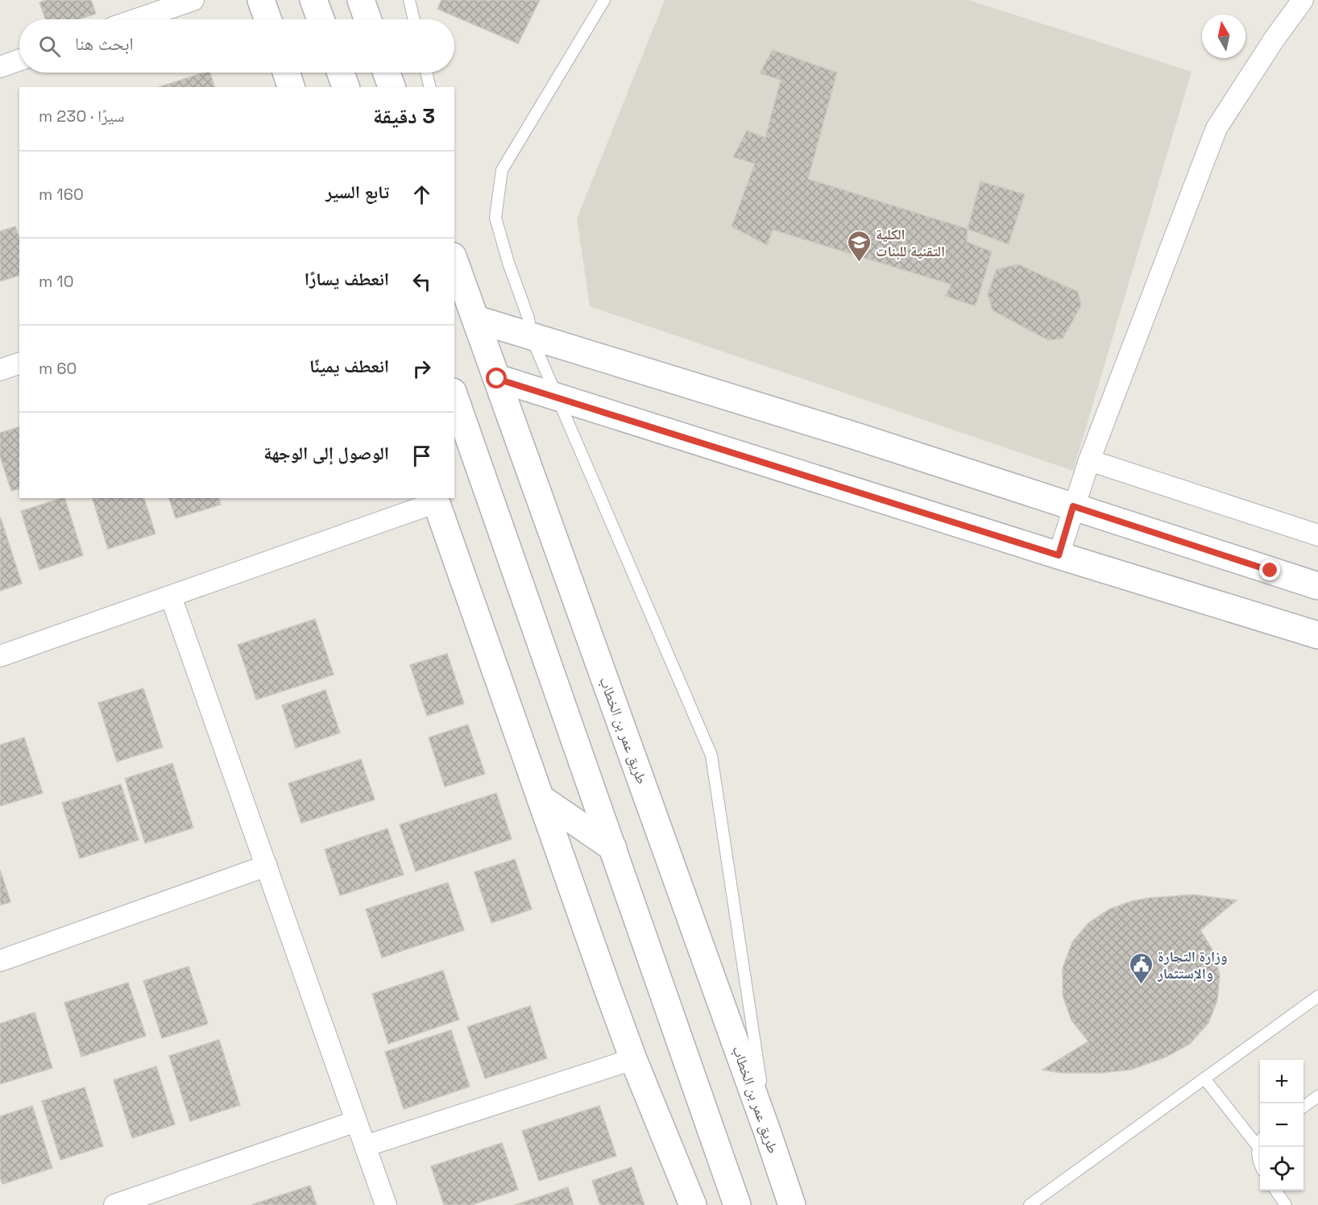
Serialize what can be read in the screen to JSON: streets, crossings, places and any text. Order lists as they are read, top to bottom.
{
  "streets": {
    "street": ["طريق عمر بن الخطاب"]
  },
  "places": {
    "school or university": ["الكلية التقنية للبنات"],
    "public building": ["وزارة التجارة والإستثمار"]
  },
  "north": "top",
  "page": {
    "search": "ابحث هنا",
    "heading": ["3 دقيقة", "سيرًا · 230 m"],
    "list": [
      ["تابع السير", "160 m"],
      ["انعطف يسارًا", "10 m"],
      ["انعطف يمينًا", "60 m"],
      "الوصول إلى الوجهة"
    ],
    "map_buttons": ["+", "−"]
  }
}
